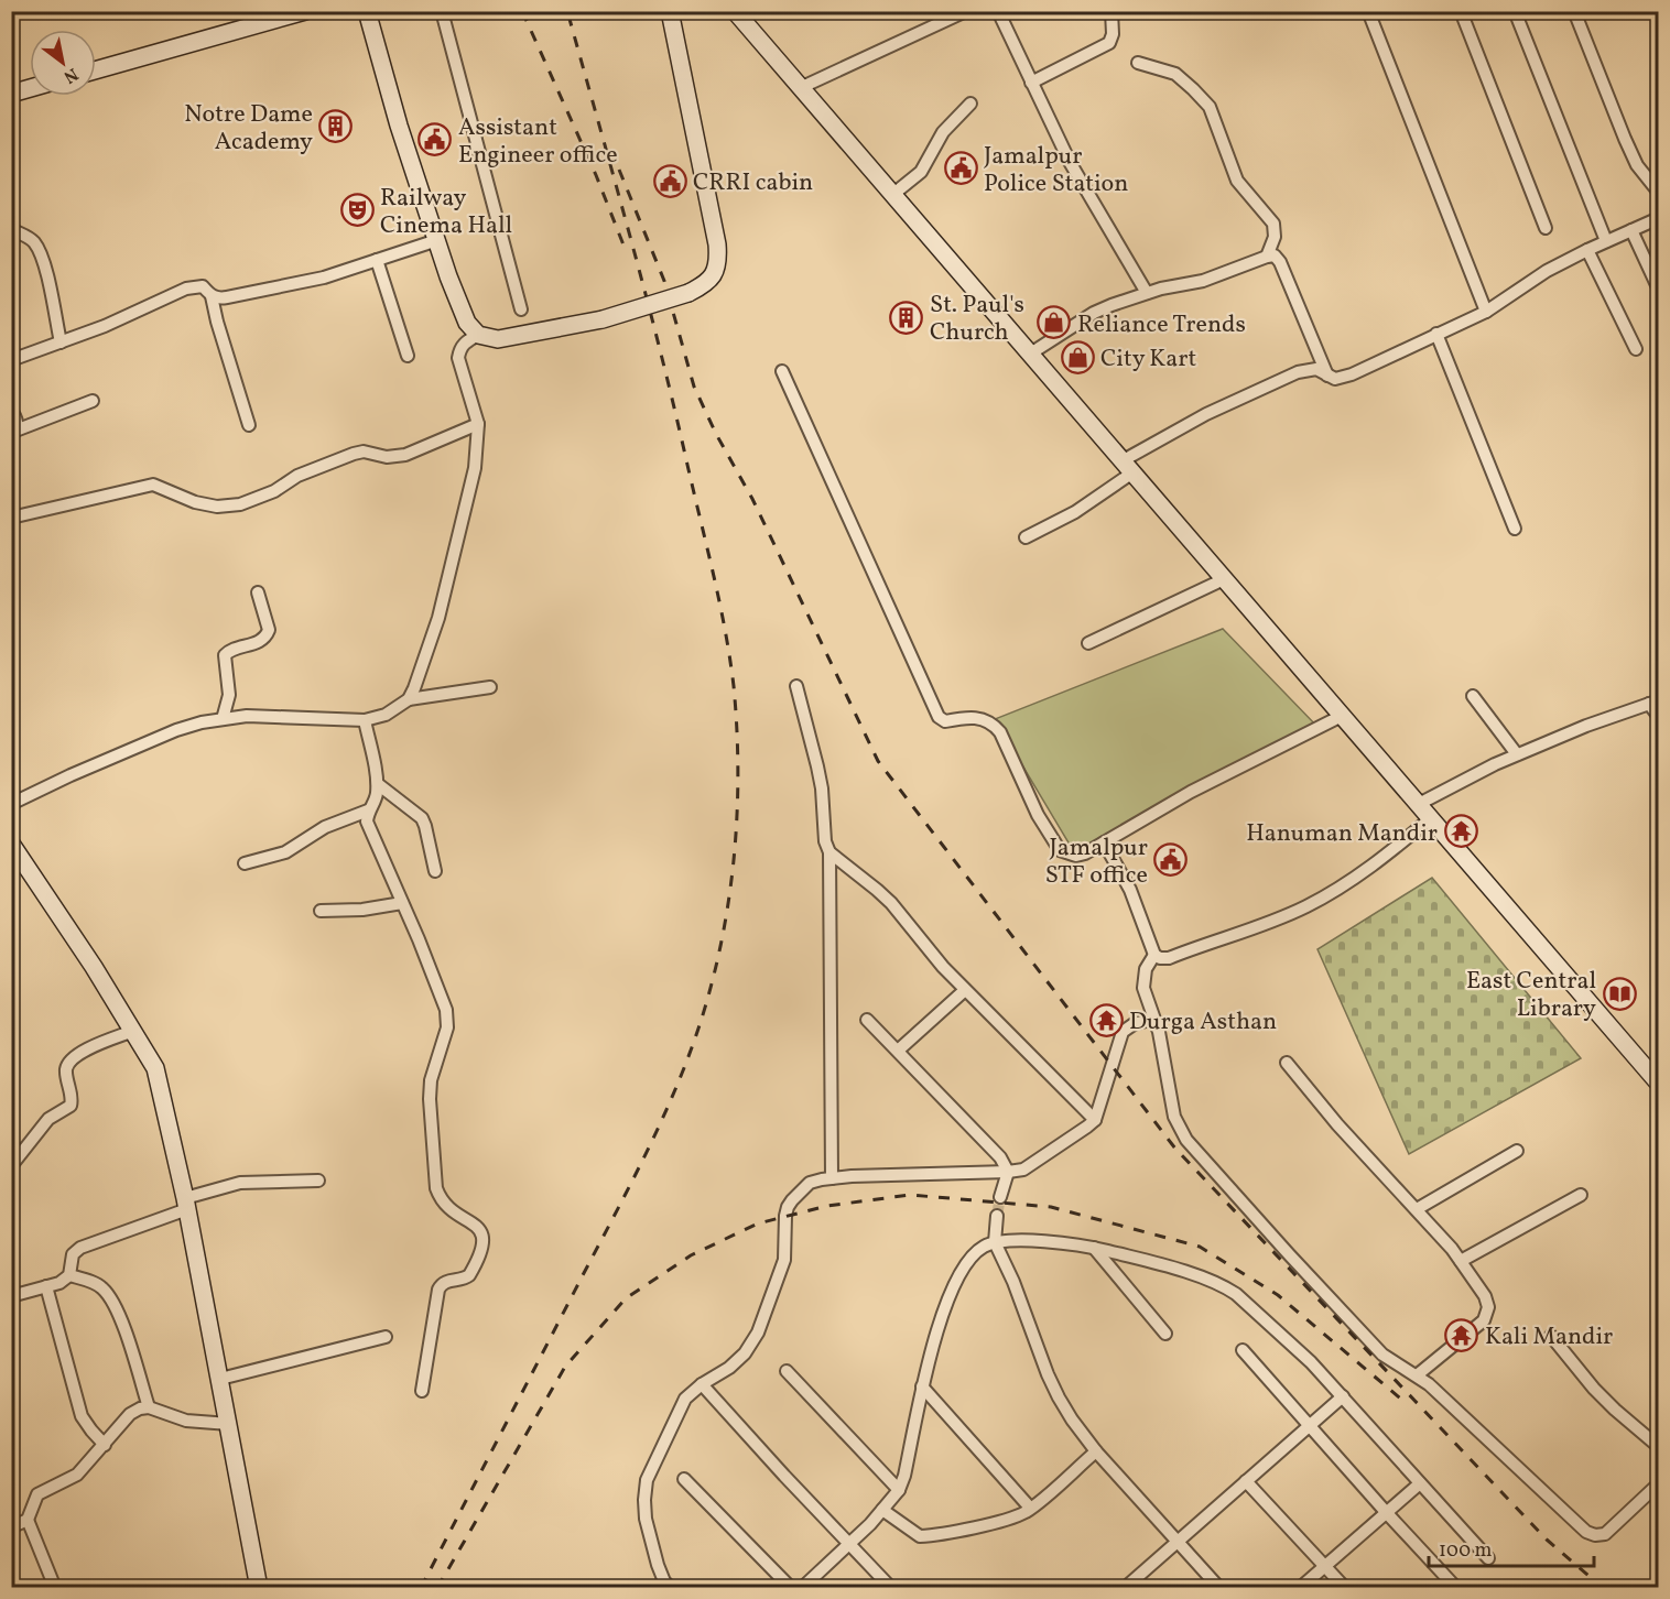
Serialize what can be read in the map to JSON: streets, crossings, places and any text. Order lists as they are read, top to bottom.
{
  "places": {
    "building": ["Notre Dame Academy", "St. Paul's Church"],
    "public building": [
      "Assistant Engineer office",
      "Jamalpur Police Station",
      "CRRI cabin",
      "Jamalpur STF office"
    ],
    "theatre": ["Railway Cinema Hall"],
    "shop": ["Reliance Trends", "City Kart"],
    "temple": ["Hanuman Mandir", "Durga Asthan", "Kali Mandir"],
    "library": ["East Central Library"]
  },
  "scale_bar": "100 m",
  "north": "bottom right"
}
